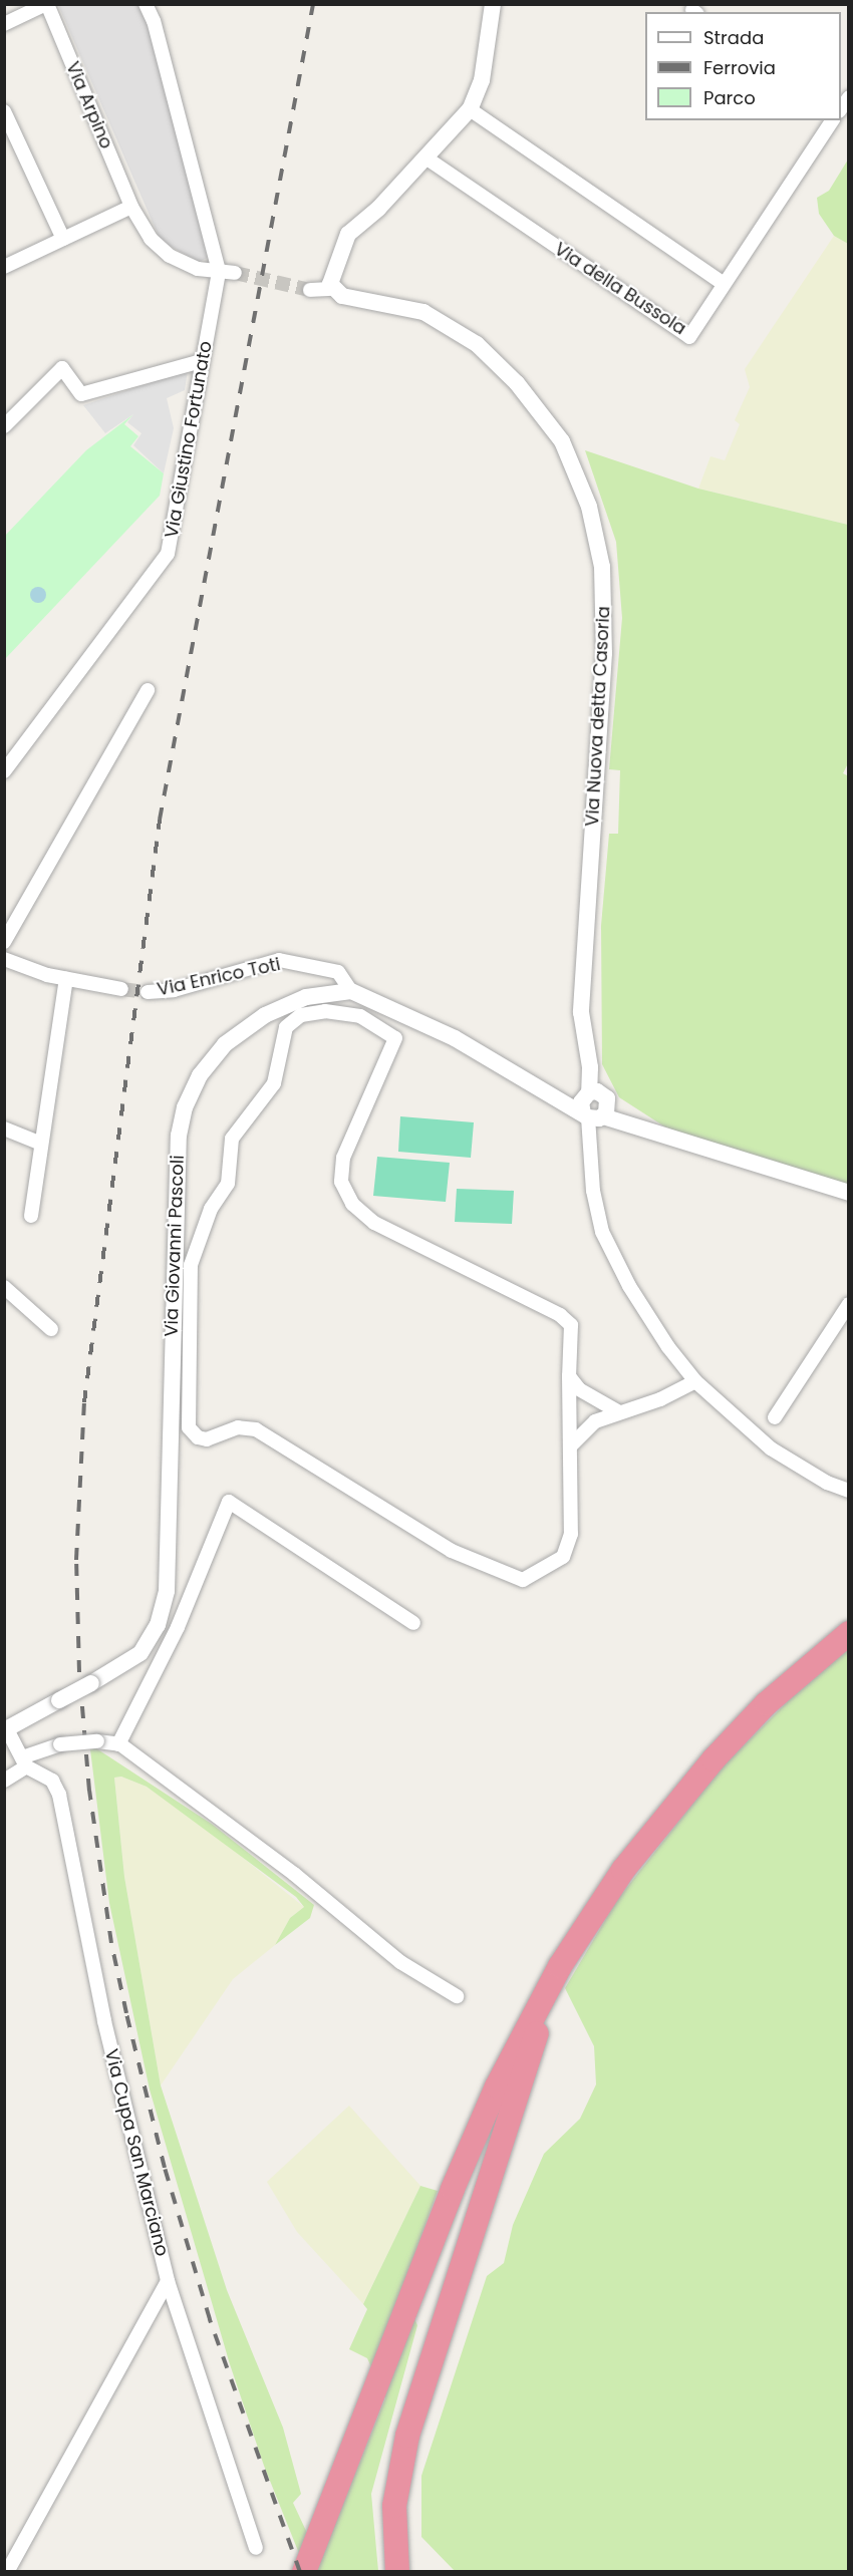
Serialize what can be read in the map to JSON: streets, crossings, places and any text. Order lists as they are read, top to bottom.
{
  "streets": {
    "street": [
      "Via Arpino",
      "Via della Bussola",
      "Via Giustino Fortunato",
      "Via Nuova detta Casoria",
      "Via Enrico Toti",
      "Via Giovanni Pascoli",
      "Via Cupa San Marciano"
    ]
  },
  "crossings": [
    ["Via Arpino", "Via Giustino Fortunato"],
    ["Via Enrico Toti", "Via Giovanni Pascoli"]
  ],
  "legend": ["Strada", "Ferrovia", "Parco"]
}
